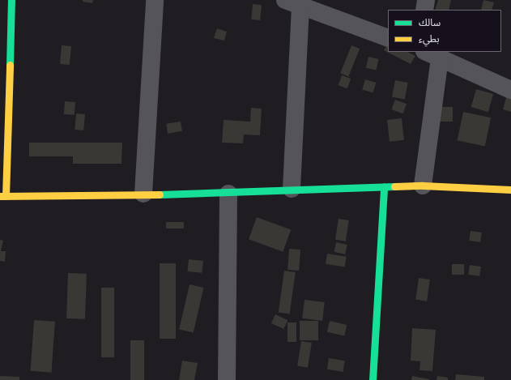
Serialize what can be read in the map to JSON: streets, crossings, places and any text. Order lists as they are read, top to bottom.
{
  "legend": ["سالك", "بطيء"]
}
